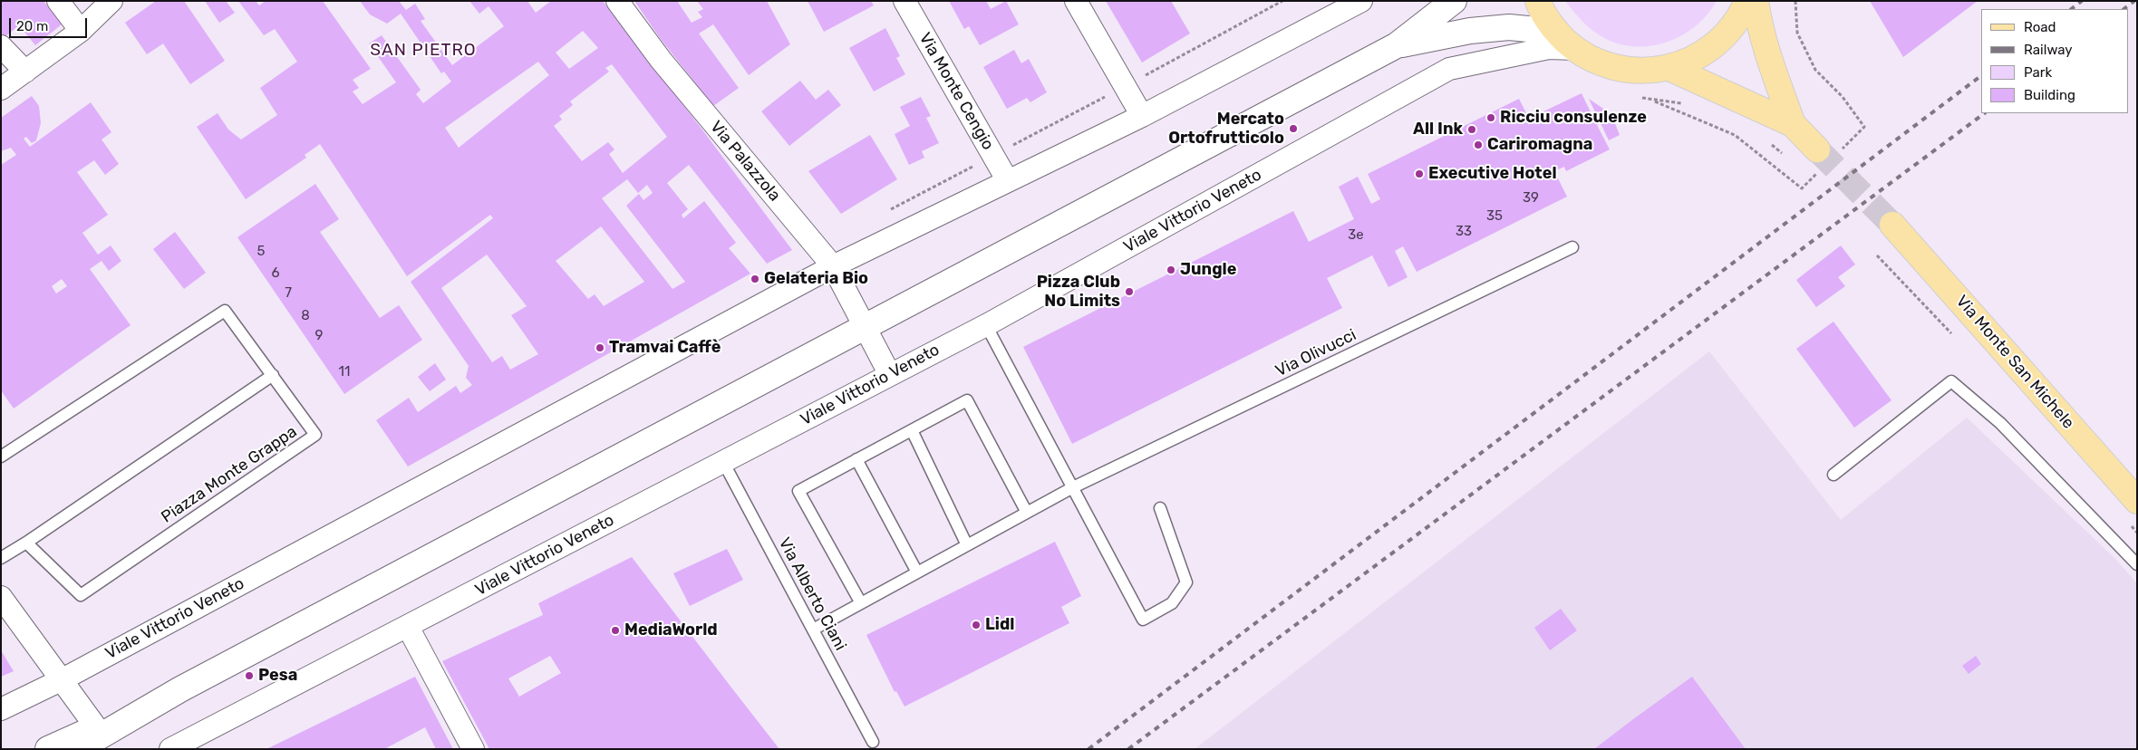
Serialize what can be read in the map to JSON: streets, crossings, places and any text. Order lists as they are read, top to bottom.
{
  "streets": {
    "main road": ["Via Monte San Michele"],
    "street": ["Via Monte Cengio", "Via Palazzola", "Viale Vittorio Veneto"],
    "lane": ["Via Olivucci", "Piazza Monte Grappa", "Via Alberto Ciani"]
  },
  "crossings": [
    ["Via Monte Cengio", "Viale Vittorio Veneto"],
    ["Via Palazzola", "Viale Vittorio Veneto"],
    ["Viale Vittorio Veneto", "Via Alberto Ciani"],
    ["Via Olivucci", "Via Alberto Ciani"]
  ],
  "districts": ["SAN PIETRO"],
  "places": [
    "Ricciu consulenze",
    "Mercato Ortofrutticolo",
    "All Ink",
    "Cariromagna",
    "Executive Hotel",
    "Jungle",
    "Gelateria Bio",
    "Pizza Club No Limits",
    "Tramvai Caffè",
    "Lidl",
    "MediaWorld",
    "Pesa"
  ],
  "house_numbers": [
    "39",
    "35",
    "33",
    "3e",
    "5",
    "6",
    "7",
    "8",
    "9",
    "11"
  ],
  "legend": [
    "Road",
    "Railway",
    "Park",
    "Building"
  ],
  "scale_bar": "20 m"
}
